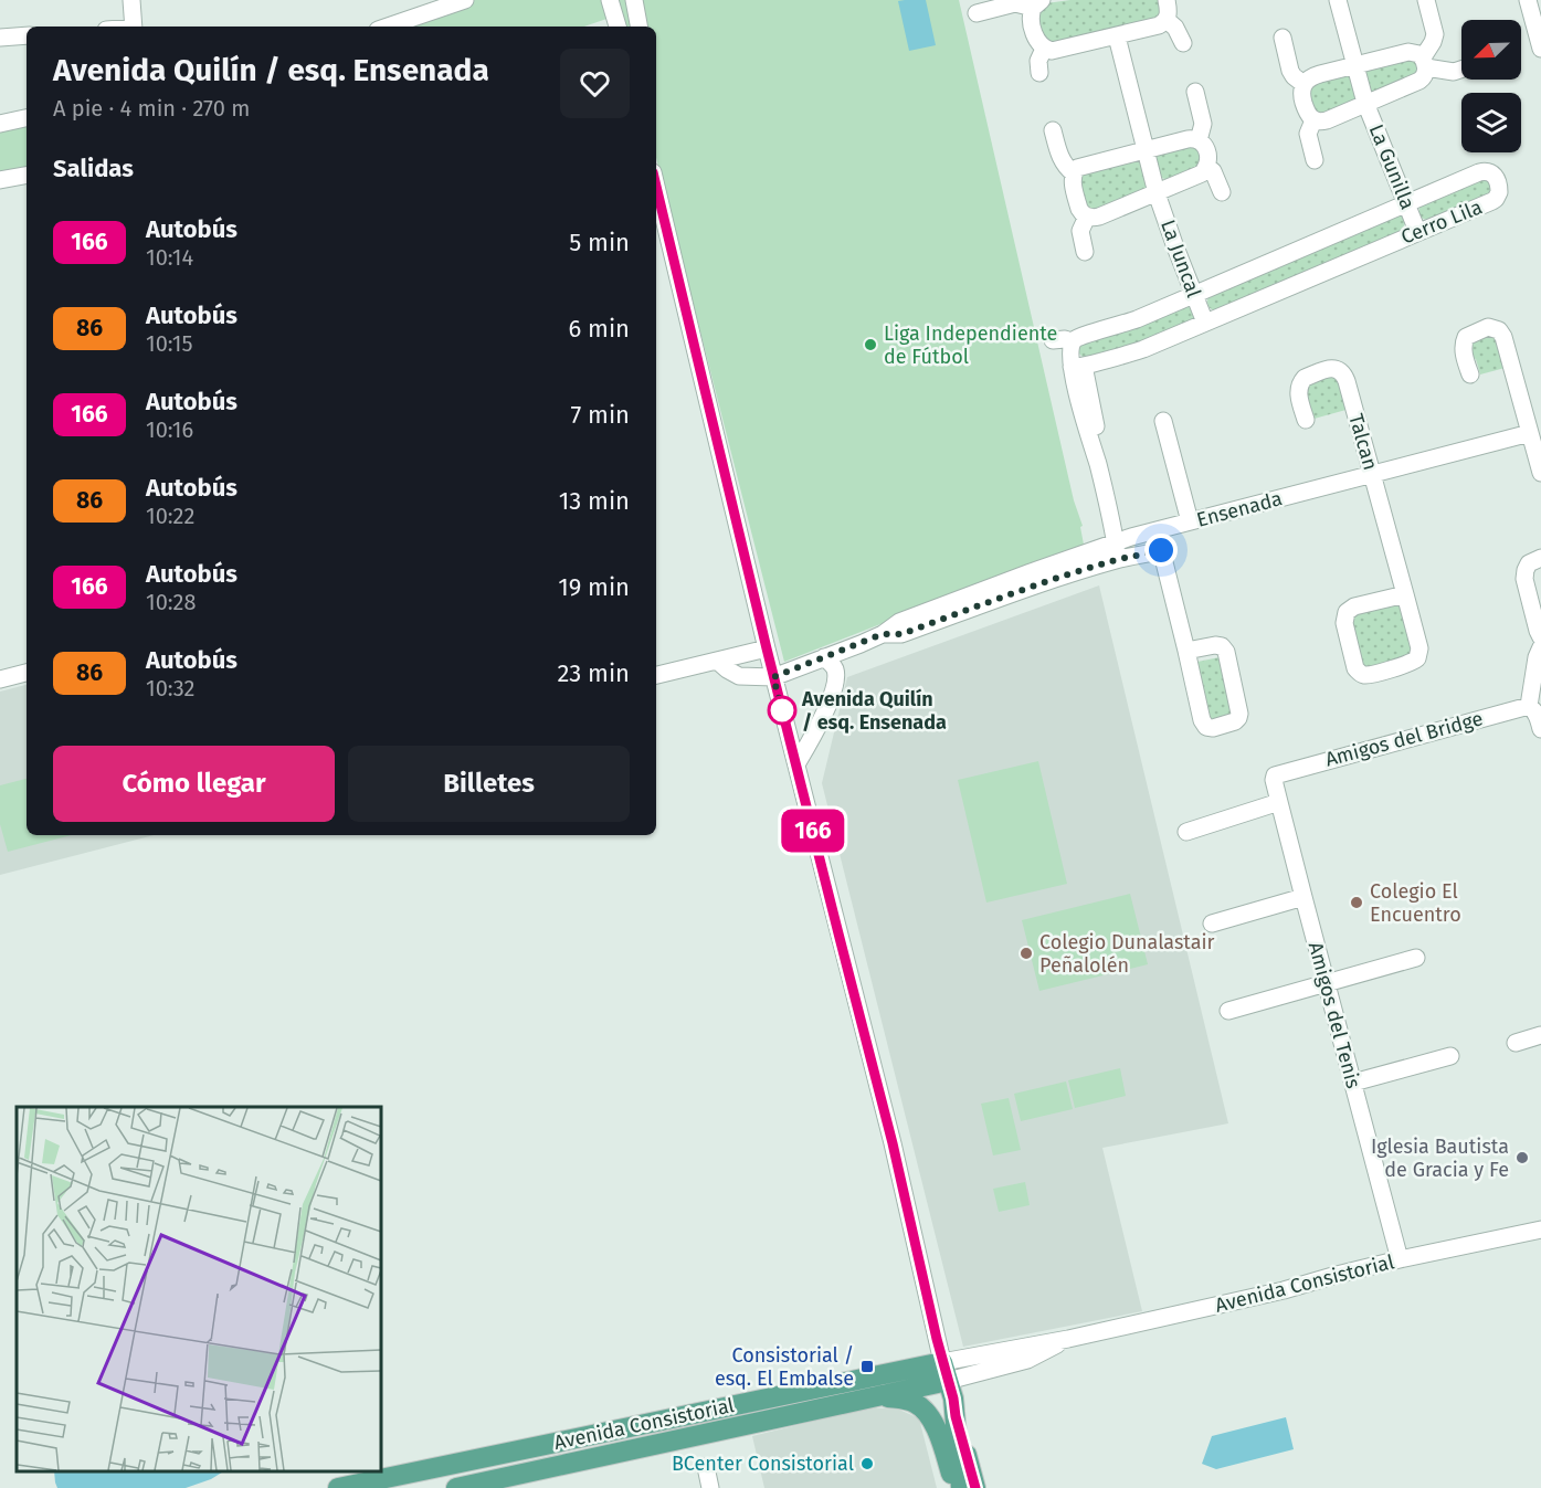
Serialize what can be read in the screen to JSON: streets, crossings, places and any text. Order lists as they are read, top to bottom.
{
  "streets": {
    "main road": ["Avenida Consistorial"],
    "street": [
      "La Gunilla",
      "Cerro Lila",
      "La Juncal",
      "Talcan",
      "Ensenada",
      "Amigos del Bridge",
      "Amigos del Tenis"
    ]
  },
  "crossings": [
    ["La Gunilla", "Cerro Lila"],
    ["Cerro Lila", "La Juncal"],
    ["Talcan", "Ensenada"],
    ["Amigos del Bridge", "Amigos del Tenis"],
    ["Amigos del Tenis", "Avenida Consistorial"]
  ],
  "places": {
    "other": [
      "Liga Independiente de Fútbol",
      "Avenida Quilín / esq. Ensenada",
      "Colegio El Encuentro",
      "Colegio Dunalastair Peñalolén",
      "Iglesia Bautista de Gracia y Fe",
      "BCenter Consistorial"
    ],
    "transit": ["Consistorial / esq. El Embalse"]
  },
  "lines": ["bus line 166"],
  "north": "bottom left",
  "page": {
    "on_map": "166",
    "heading": [
      ["Avenida Quilín / esq. Ensenada", "A pie · 4 min · 270 m"],
      "Salidas"
    ],
    "list": [
      {
        "mark": "166",
        "name": "Autobús",
        "note": "10:14",
        "value": "5 min"
      },
      {
        "mark": "86",
        "name": "Autobús",
        "note": "10:15",
        "value": "6 min"
      },
      {
        "mark": "166",
        "name": "Autobús",
        "note": "10:16",
        "value": "7 min"
      },
      {
        "mark": "86",
        "name": "Autobús",
        "note": "10:22",
        "value": "13 min"
      },
      {
        "mark": "166",
        "name": "Autobús",
        "note": "10:28",
        "value": "19 min"
      },
      {
        "mark": "86",
        "name": "Autobús",
        "note": "10:32",
        "value": "23 min"
      }
    ],
    "buttons": ["Cómo llegar", "Billetes"]
  }
}
